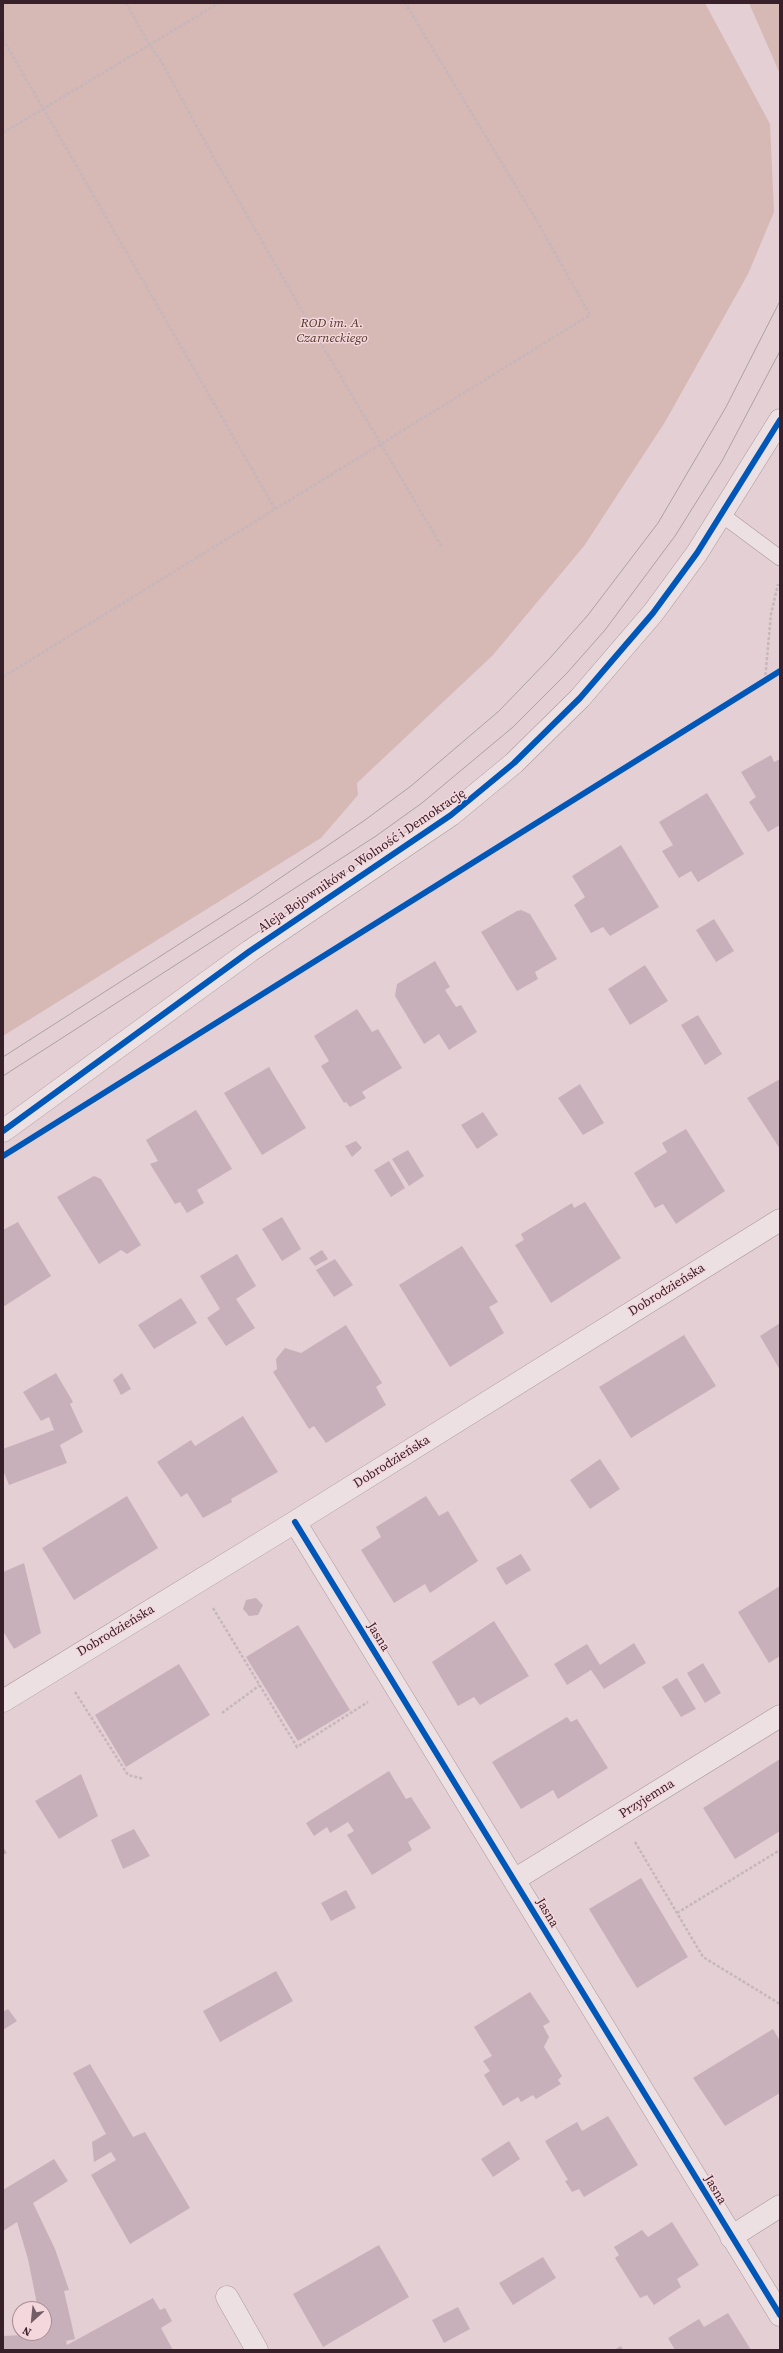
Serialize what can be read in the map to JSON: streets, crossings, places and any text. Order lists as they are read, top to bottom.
{
  "streets": {
    "street": [
      "Aleja Bojowników o Wolność i Demokrację",
      "Dobrodzieńska",
      "Jasna",
      "Przyjemna"
    ]
  },
  "crossings": [
    ["Dobrodzieńska", "Jasna"],
    ["Jasna", "Przyjemna"]
  ],
  "parks": ["ROD im. A. Czarneckiego"],
  "north": "bottom left"
}
